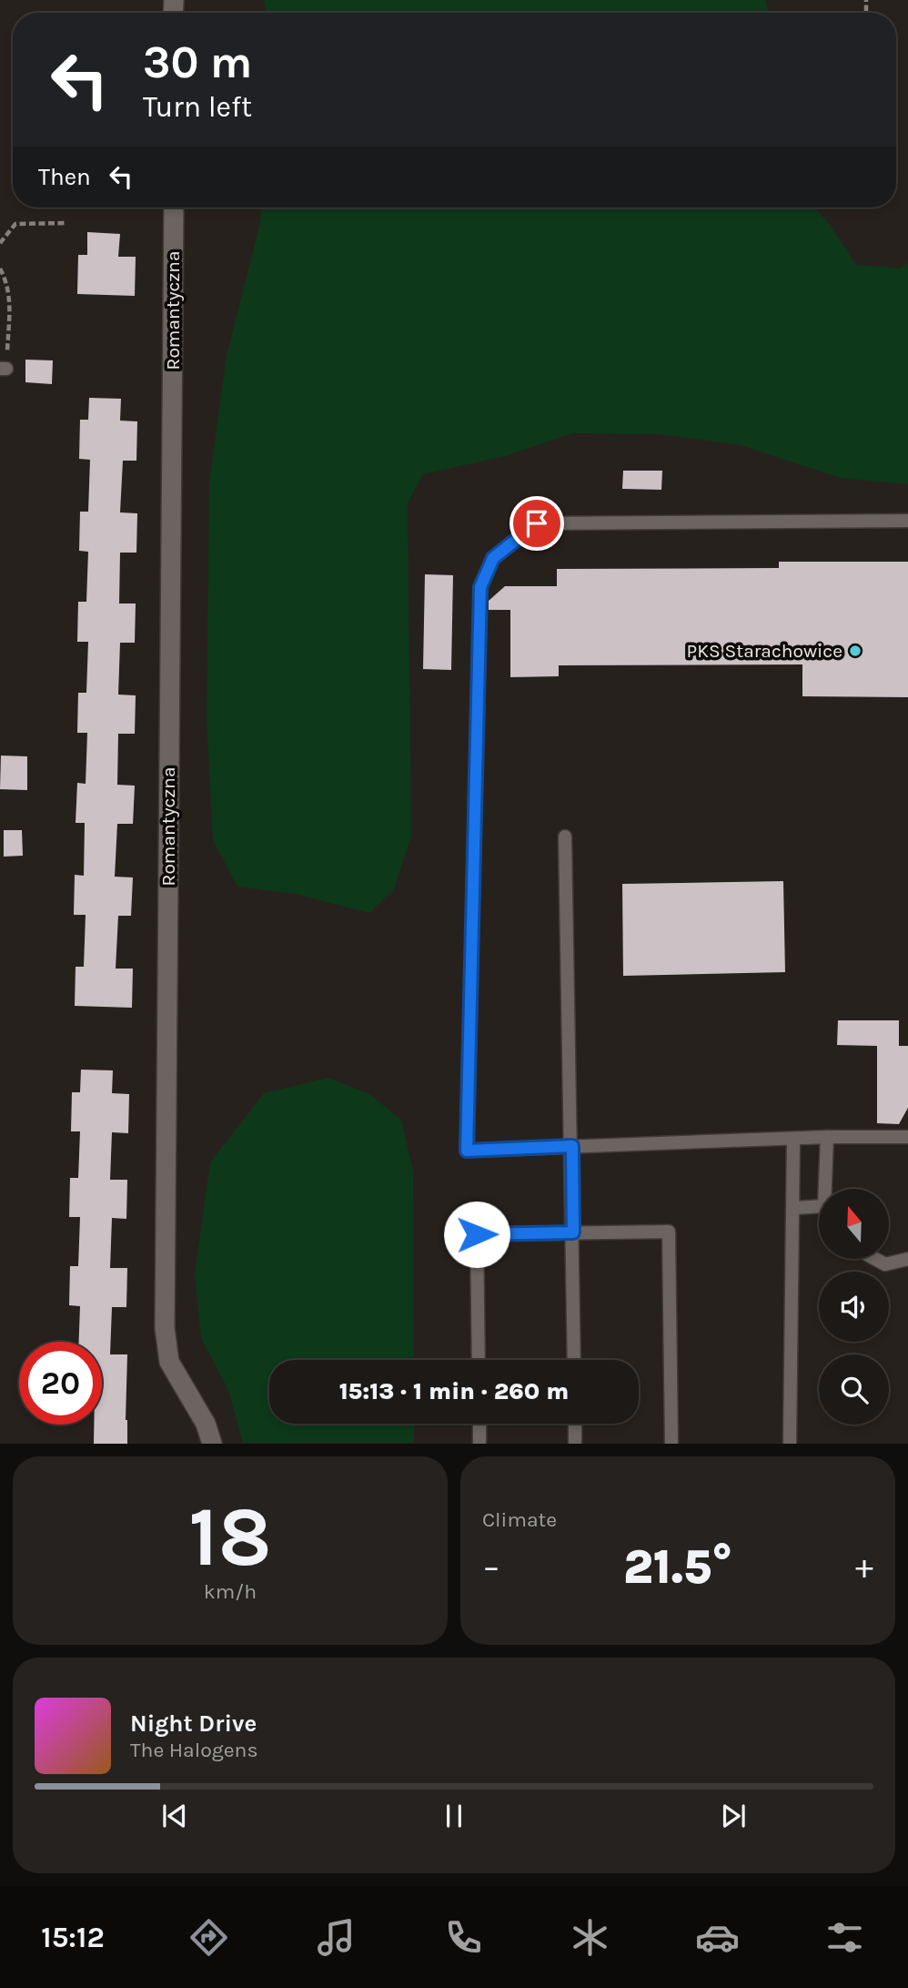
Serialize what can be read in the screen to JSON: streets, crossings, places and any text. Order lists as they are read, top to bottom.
{
  "streets": {
    "street": ["Romantyczna"]
  },
  "places": ["PKS Starachowice"],
  "north": "top",
  "page": {
    "turn": ["30 m", "Turn left"],
    "then": "Then",
    "limit": "20",
    "trip": "15:13 · 1 min · 260 m",
    "tile": [
      ["18", "km/h"],
      "Climate"
    ],
    "heat": ["−", "21.5°", "+"],
    "song": ["Night Drive", "The Halogens"],
    "tabs": "15:12"
  }
}
